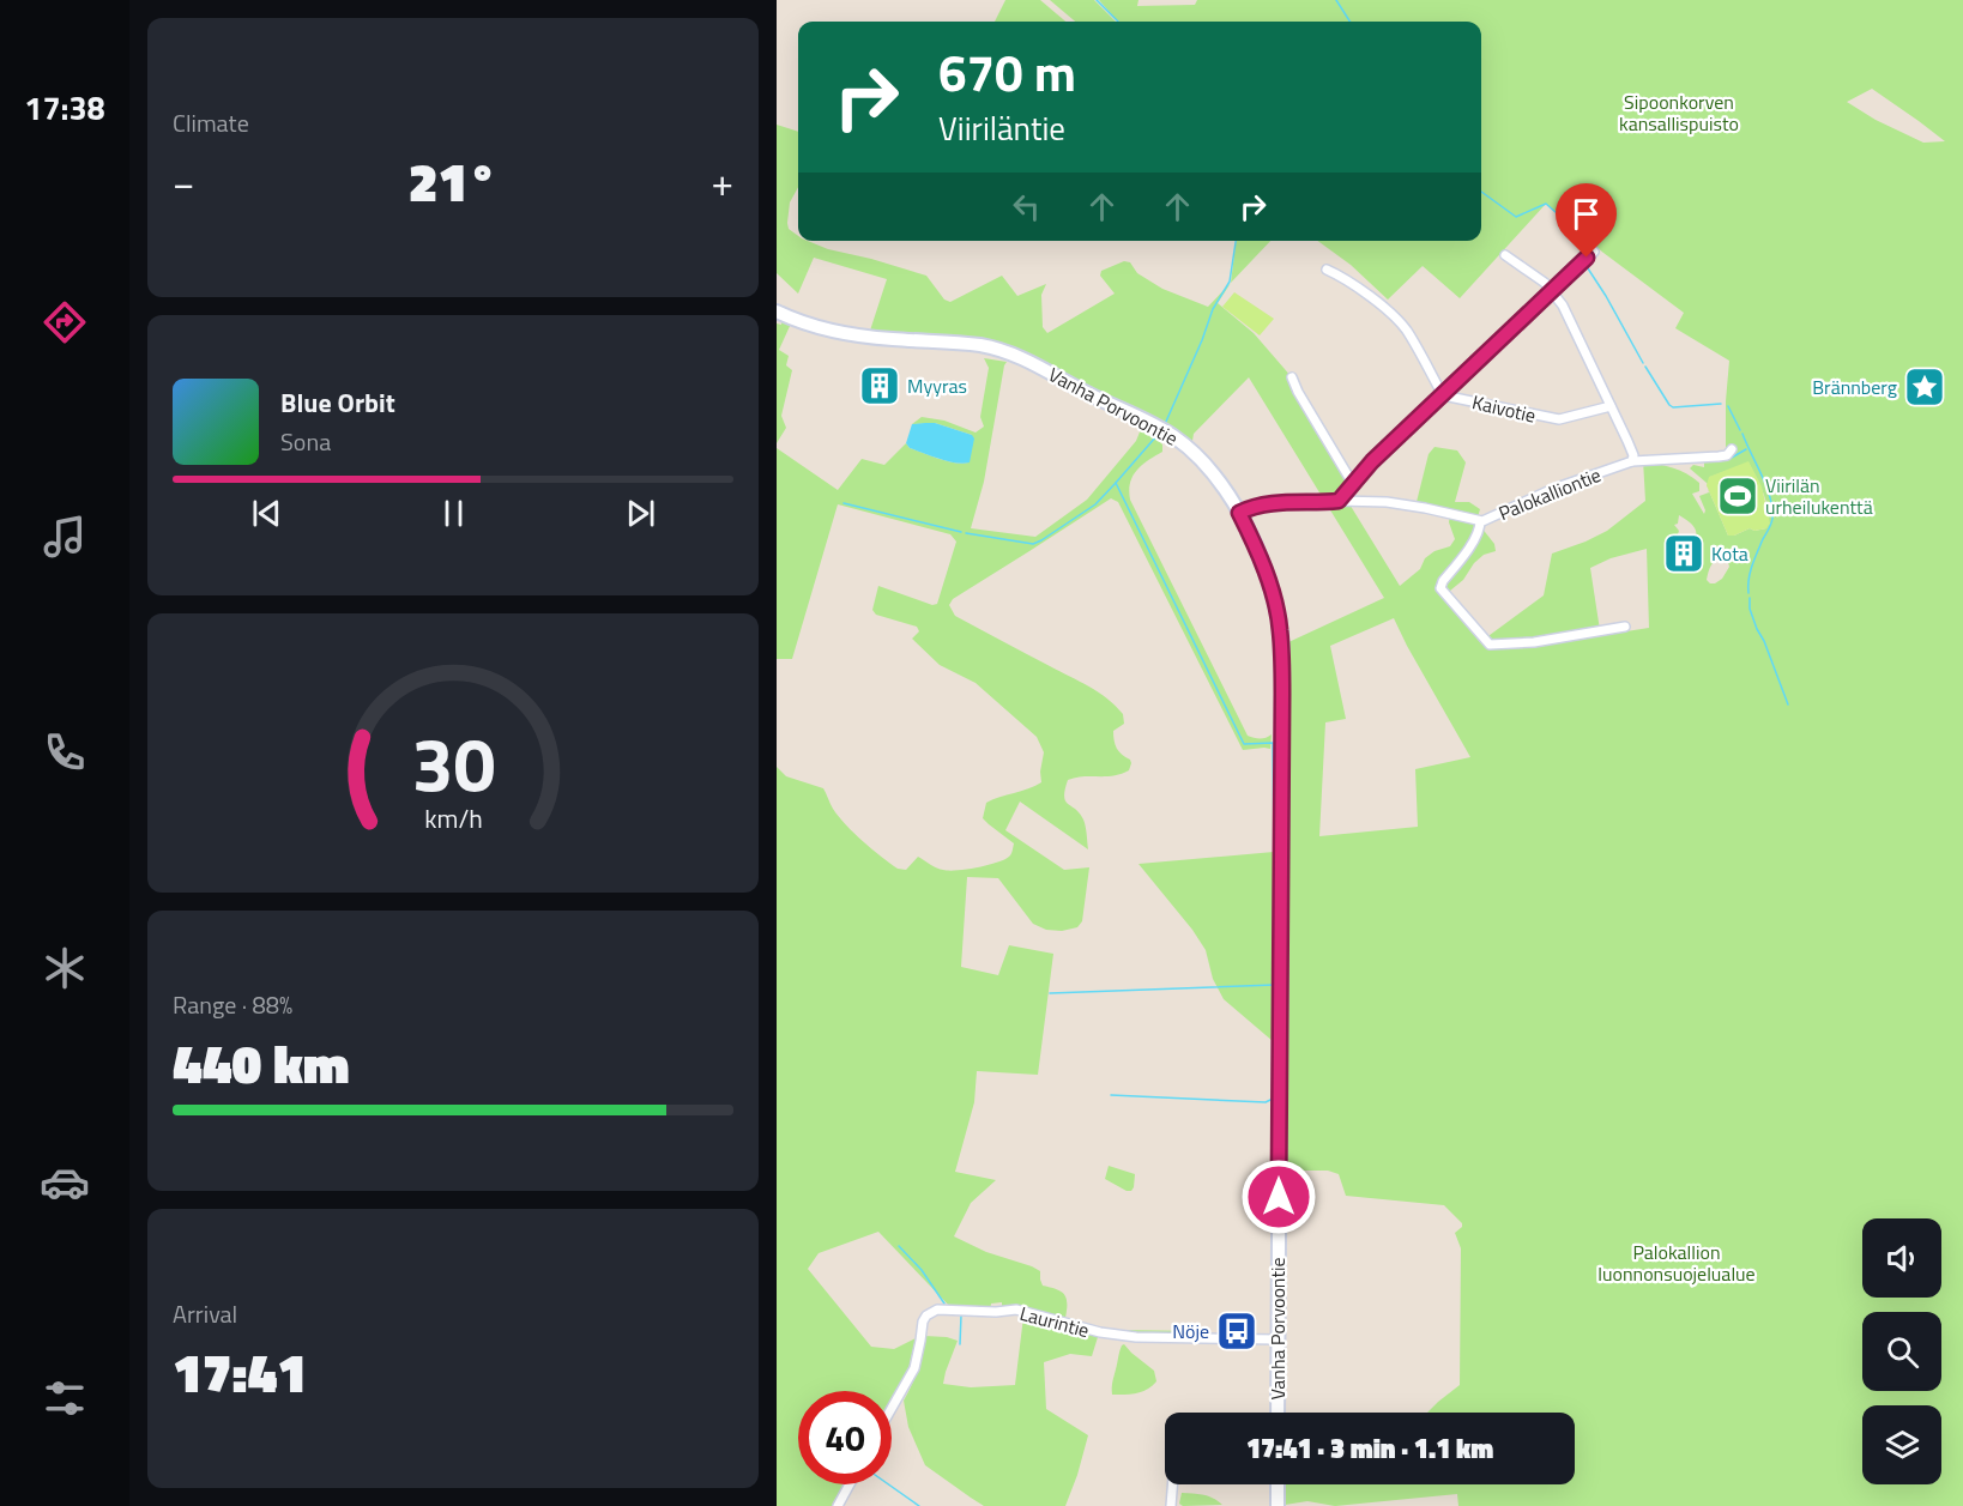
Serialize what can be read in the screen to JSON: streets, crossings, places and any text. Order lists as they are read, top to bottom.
{
  "streets": {
    "street": [
      "Vanha Porvoontie",
      "Kaivotie",
      "Palokalliontie",
      "Laurintie"
    ]
  },
  "crossings": [
    ["Vanha Porvoontie", "Palokalliontie"],
    ["Vanha Porvoontie", "Laurintie"]
  ],
  "parks": ["Sipoonkorven kansallispuisto", "Palokallion luonnonsuojelualue"],
  "places": {
    "building": ["Myyras", "Kota"],
    "place": ["Brännberg"],
    "sports": ["Viirilän urheilukenttä"],
    "bus stop": ["Nöje"]
  },
  "page": {
    "tabs": "17:38",
    "tile": [
      "Climate",
      ["Range · 88%", "440 km"],
      ["Arrival", "17:41"]
    ],
    "turn": ["670 m", "Viiriläntie"],
    "heat": ["−", "21°", "+"],
    "song": ["Blue Orbit", "Sona"],
    "limit": "40",
    "trip": "17:41 · 3 min · 1.1 km",
    "gauge": ["30", "km/h"]
  }
}
